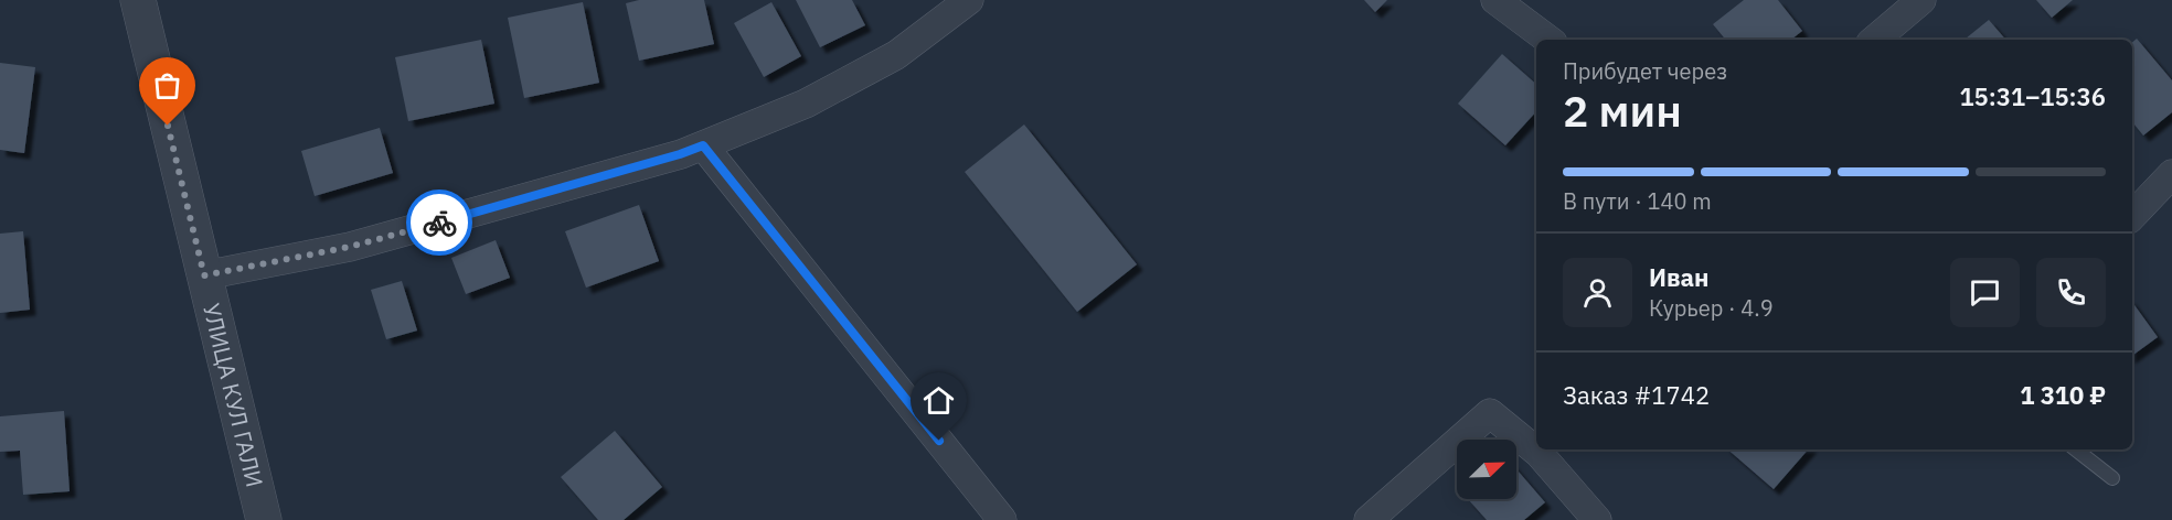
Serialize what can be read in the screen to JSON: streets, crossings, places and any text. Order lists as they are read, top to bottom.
{
  "streets": {
    "street": ["УЛИЦА КУЛ ГАЛИ"]
  },
  "north": "top right",
  "page": {
    "heading": ["2 мин", "Прибудет через", "15:31–15:36"],
    "panel": [
      "Иван",
      "Курьер · 4.9",
      "Заказ #1742",
      "1 310 ₽"
    ],
    "bar": "В пути · 140 m"
  }
}
